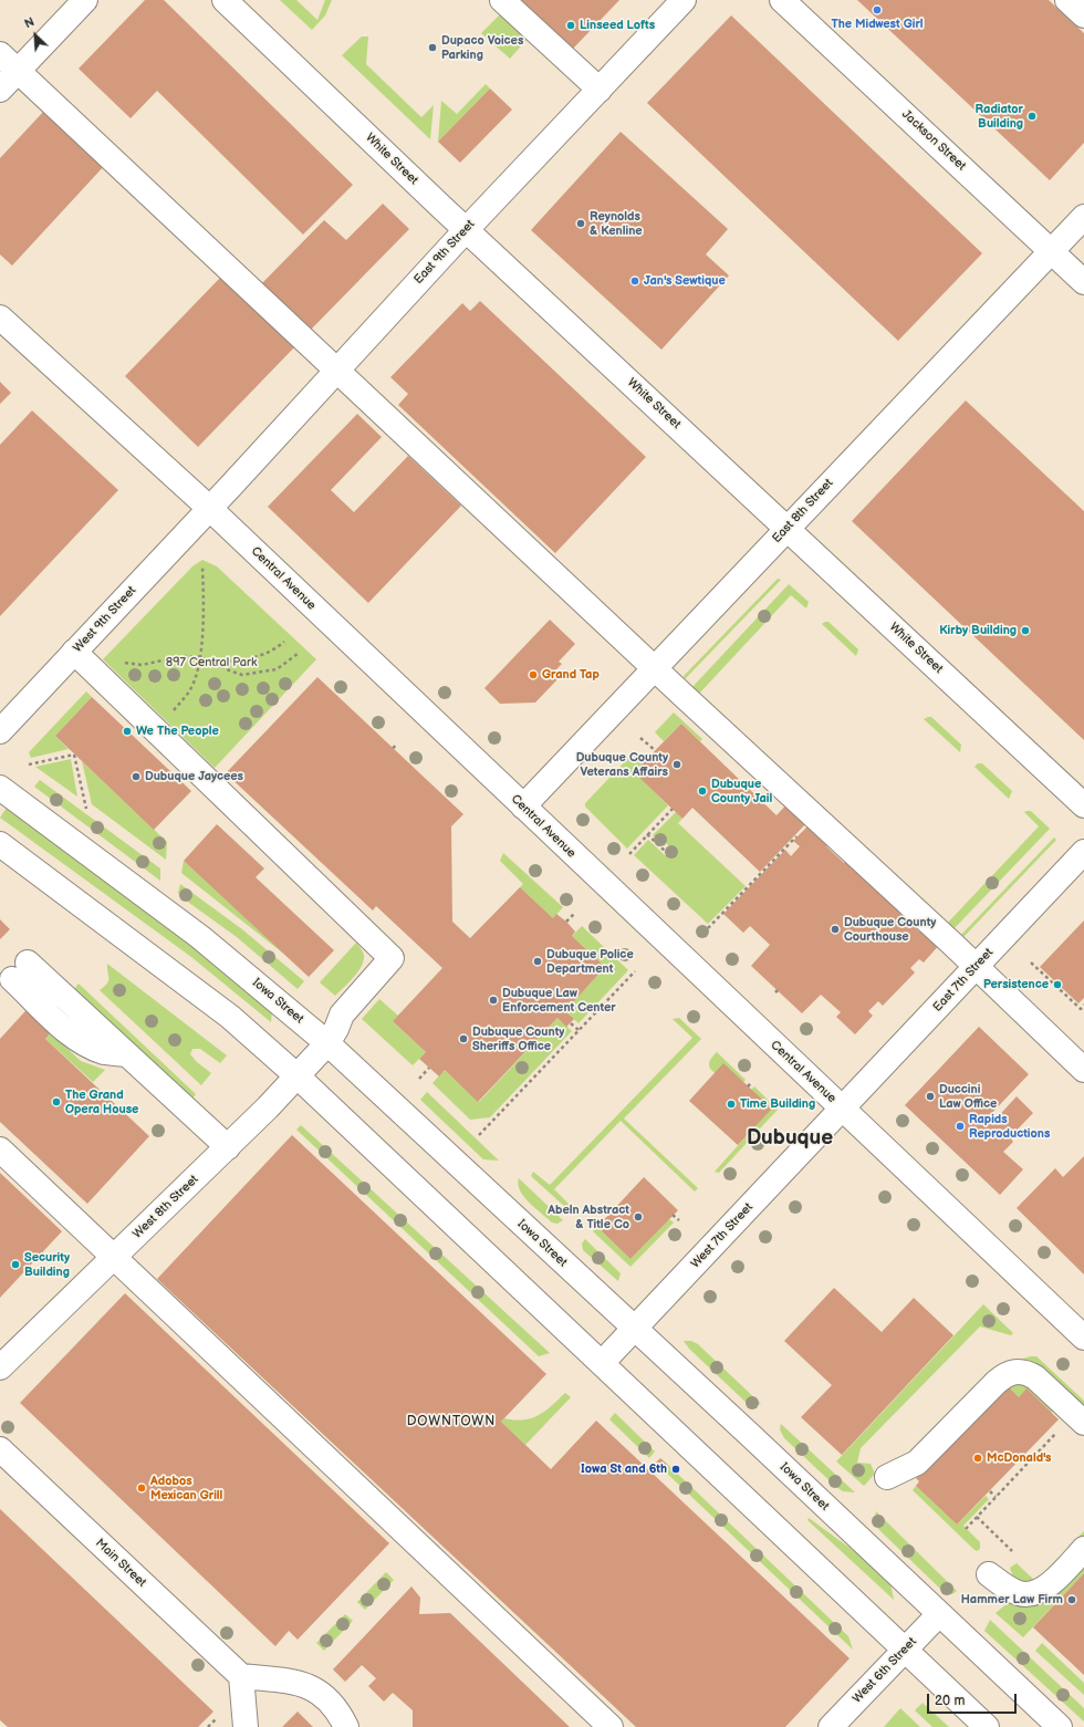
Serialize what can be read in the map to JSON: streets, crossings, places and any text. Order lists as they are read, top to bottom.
{
  "streets": {
    "street": [
      "Jackson Street",
      "White Street",
      "East 9th Street",
      "East 8th Street",
      "Central Avenue",
      "West 9th Street",
      "East 7th Street",
      "Iowa Street",
      "West 8th Street",
      "West 7th Street",
      "Main Street",
      "West 6th Street"
    ]
  },
  "crossings": [
    ["Jackson Street", "East 8th Street"],
    ["White Street", "East 9th Street"],
    ["White Street", "East 8th Street"],
    ["East 9th Street", "Central Avenue"],
    ["East 9th Street", "West 9th Street"],
    ["East 8th Street", "Central Avenue"],
    ["Central Avenue", "West 9th Street"],
    ["Central Avenue", "East 7th Street"],
    ["Central Avenue", "West 7th Street"],
    ["East 7th Street", "West 7th Street"],
    ["Iowa Street", "West 8th Street"],
    ["Iowa Street", "West 7th Street"],
    ["Iowa Street", "West 6th Street"]
  ],
  "districts": ["Dubuque", "DOWNTOWN"],
  "parks": ["897 Central Park"],
  "places": [
    "The Midwest Girl",
    "Linseed Lofts",
    "Dupaco Voices Parking",
    "Radiator Building",
    "Reynolds & Kenline",
    "Jan's Sewtique",
    "Kirby Building",
    "Grand Tap",
    "We The People",
    "Dubuque County Veterans Affairs",
    "Dubuque Jaycees",
    "Dubuque County Jail",
    "Dubuque County Courthouse",
    "Dubuque Police Department",
    "Persistence",
    "Dubuque Law Enforcement Center",
    "Dubuque County Sheriffs Office",
    "Duccini Law Office",
    "The Grand Opera House",
    "Time Building",
    "Rapids Reproductions",
    "Abeln Abstract & Title Co",
    "Security Building",
    "McDonald's",
    "Iowa St and 6th",
    "Adobos Mexican Grill",
    "Hammer Law Firm"
  ],
  "scale_bar": "20 m",
  "north": "top left"
}
